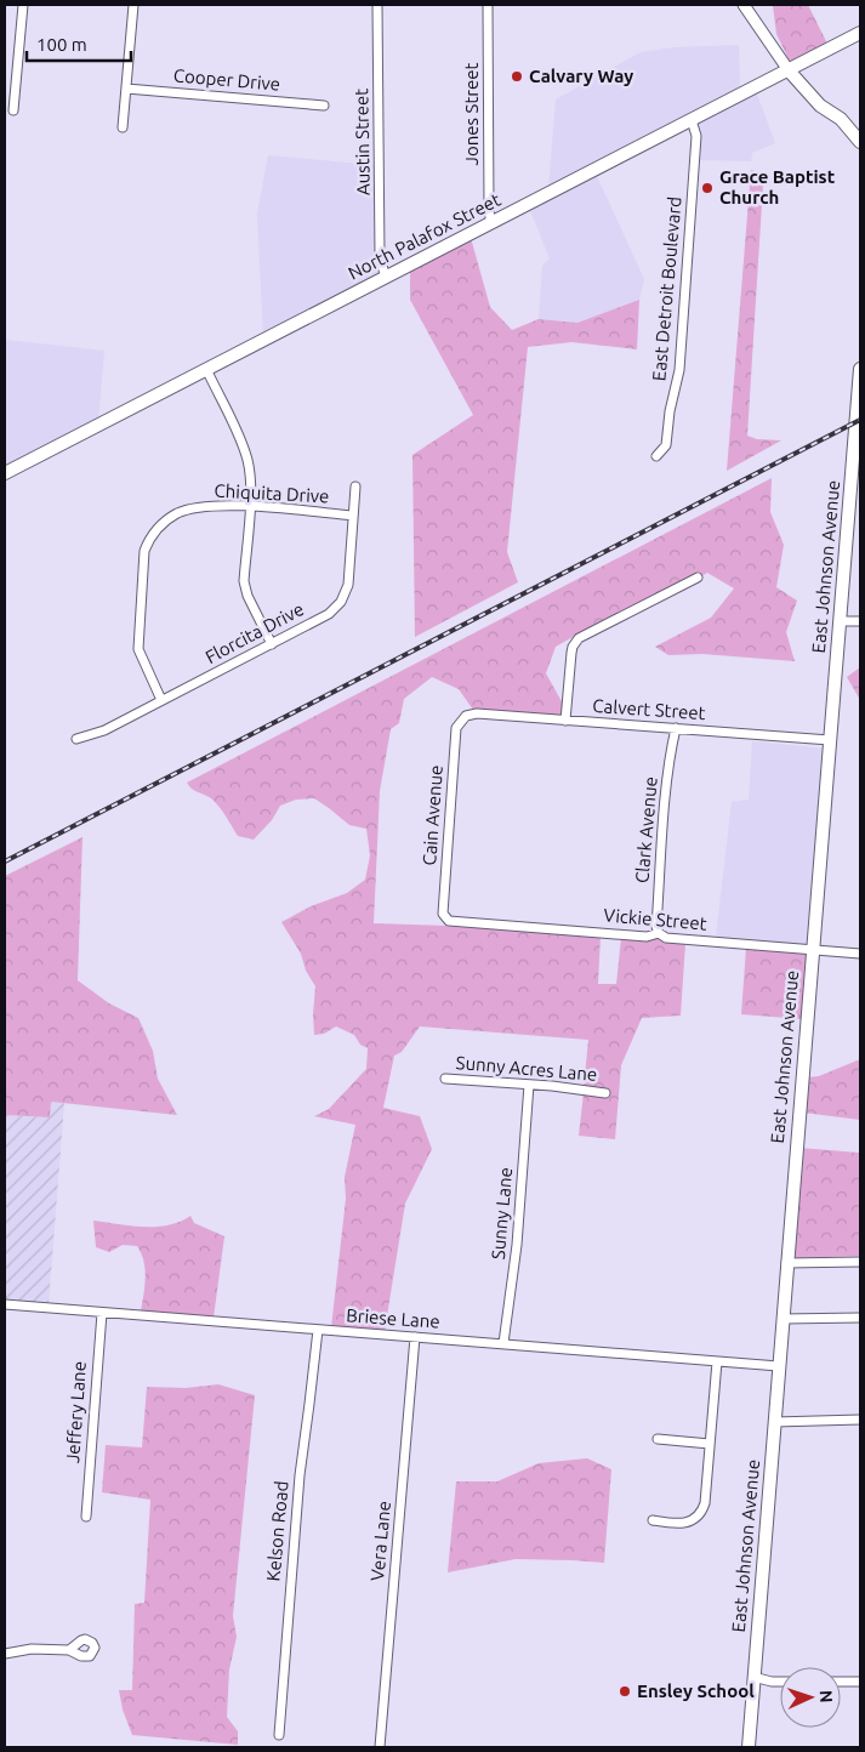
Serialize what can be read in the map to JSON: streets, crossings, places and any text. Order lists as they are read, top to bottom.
{
  "streets": {
    "main road": ["North Palafox Street", "East Johnson Avenue"],
    "street": [
      "Cooper Drive",
      "Jones Street",
      "Austin Street",
      "East Detroit Boulevard",
      "Chiquita Drive",
      "Florcita Drive",
      "Calvert Street",
      "Cain Avenue",
      "Clark Avenue",
      "Vickie Street",
      "Sunny Acres Lane",
      "Sunny Lane",
      "Briese Lane",
      "Jeffery Lane",
      "Kelson Road",
      "Vera Lane"
    ]
  },
  "crossings": [
    ["Jones Street", "North Palafox Street"],
    ["Austin Street", "North Palafox Street"],
    ["North Palafox Street", "East Detroit Boulevard"],
    ["Chiquita Drive", "Florcita Drive"],
    ["East Johnson Avenue", "Calvert Street"],
    ["East Johnson Avenue", "Vickie Street"],
    ["East Johnson Avenue", "Briese Lane"],
    ["Calvert Street", "Cain Avenue"],
    ["Calvert Street", "Clark Avenue"],
    ["Cain Avenue", "Vickie Street"],
    ["Clark Avenue", "Vickie Street"],
    ["Sunny Acres Lane", "Sunny Lane"],
    ["Sunny Lane", "Briese Lane"],
    ["Briese Lane", "Jeffery Lane"],
    ["Briese Lane", "Kelson Road"],
    ["Briese Lane", "Vera Lane"]
  ],
  "places": ["Calvary Way", "Grace Baptist Church", "Ensley School"],
  "scale_bar": "100 m",
  "north": "right"
}
